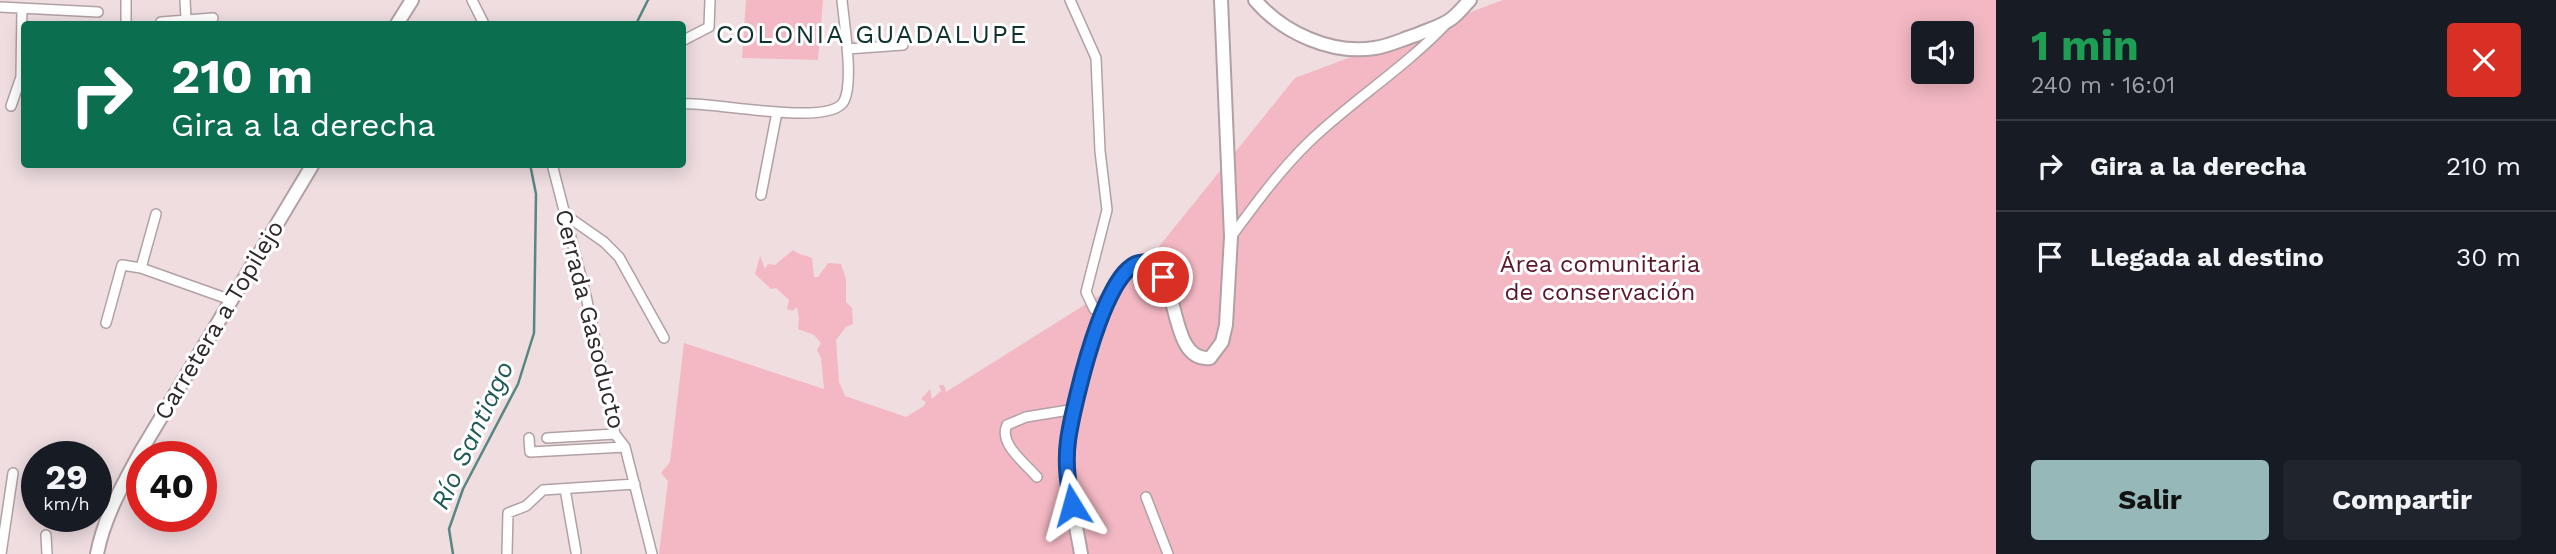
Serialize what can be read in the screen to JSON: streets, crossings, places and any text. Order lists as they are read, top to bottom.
{
  "streets": {
    "street": ["Cerrada Gasoducto", "Carretera a Topilejo"]
  },
  "districts": ["COLONIA GUADALUPE"],
  "water": ["Río Santiago"],
  "parks": ["Área comunitaria de conservación"],
  "page": {
    "heading": ["1 min", "240 m · 16:01"],
    "turn": ["210 m", "Gira a la derecha"],
    "list": [
      {
        "name": "Gira a la derecha",
        "value": "210 m"
      },
      {
        "name": "Llegada al destino",
        "value": "30 m"
      }
    ],
    "speed": "29 km/h",
    "limit": "40",
    "buttons": ["Salir", "Compartir"]
  }
}
